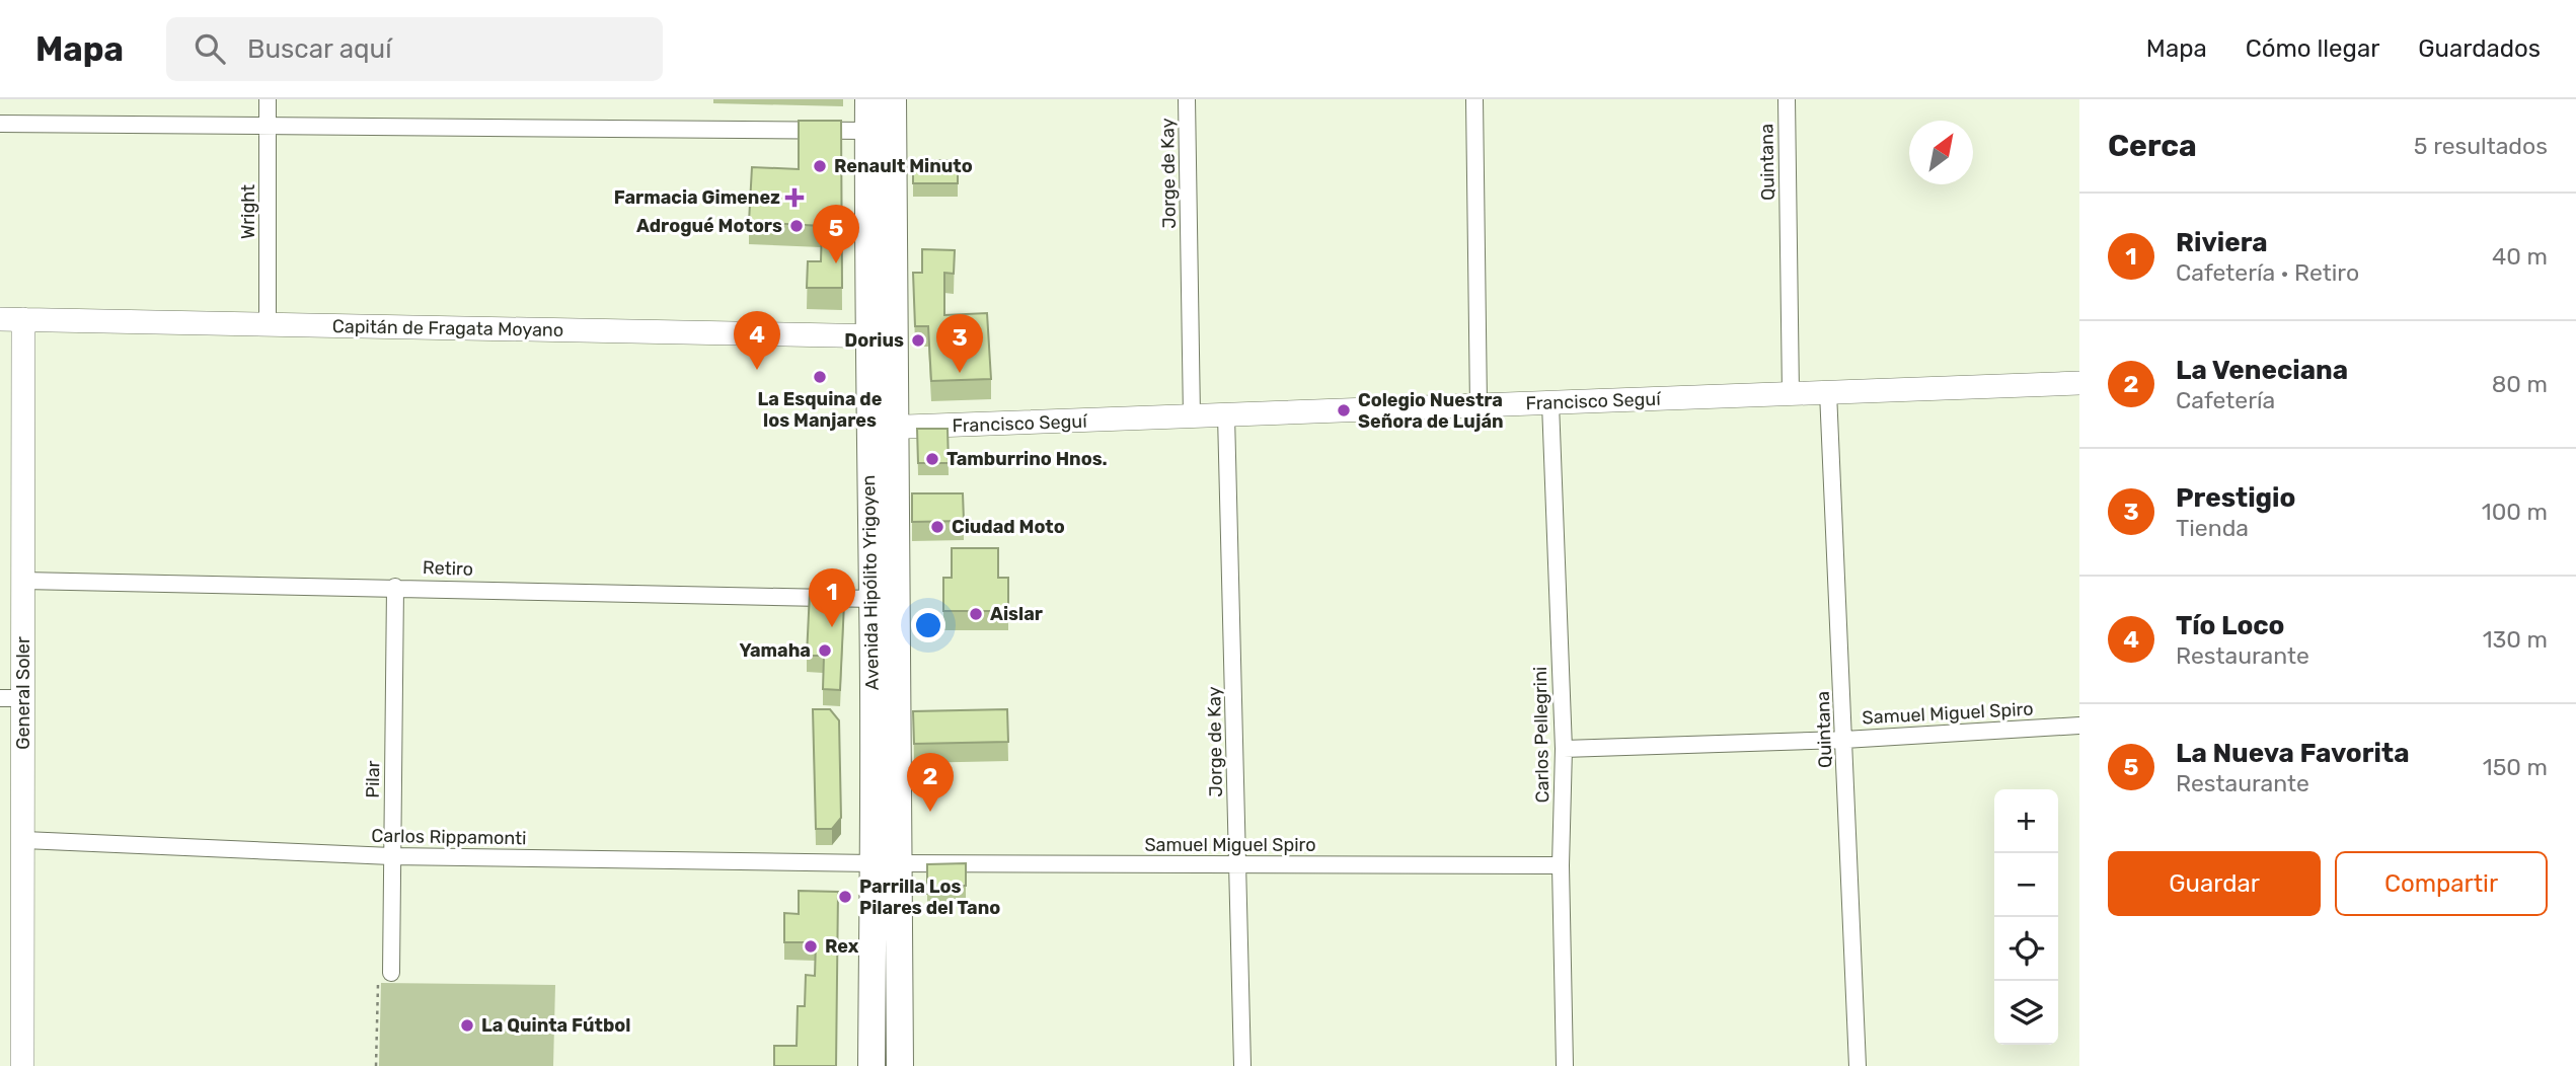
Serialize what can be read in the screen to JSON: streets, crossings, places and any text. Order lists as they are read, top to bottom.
{
  "streets": {
    "main road": ["Avenida Hipólito Yrigoyen"],
    "street": [
      "Quintana",
      "Jorge de Kay",
      "Wright",
      "Capitán de Fragata Moyano",
      "Francisco Seguí",
      "Retiro",
      "General Soler",
      "Samuel Miguel Spiro",
      "Carlos Pellegrini",
      "Pilar",
      "Carlos Rippamonti"
    ]
  },
  "crossings": [
    ["Quintana", "Francisco Seguí"],
    ["Quintana", "Samuel Miguel Spiro"],
    ["Jorge de Kay", "Francisco Seguí"],
    ["Jorge de Kay", "Samuel Miguel Spiro"],
    ["Wright", "Capitán de Fragata Moyano"],
    ["Capitán de Fragata Moyano", "Avenida Hipólito Yrigoyen"],
    ["Capitán de Fragata Moyano", "General Soler"],
    ["Francisco Seguí", "Avenida Hipólito Yrigoyen"],
    ["Francisco Seguí", "Carlos Pellegrini"],
    ["Retiro", "Avenida Hipólito Yrigoyen"],
    ["Retiro", "General Soler"],
    ["Retiro", "Pilar"],
    ["Avenida Hipólito Yrigoyen", "Samuel Miguel Spiro"],
    ["Avenida Hipólito Yrigoyen", "Carlos Rippamonti"],
    ["General Soler", "Carlos Rippamonti"],
    ["Samuel Miguel Spiro", "Carlos Pellegrini"],
    ["Pilar", "Carlos Rippamonti"]
  ],
  "places": {
    "other": [
      "Renault Minuto",
      "Adrogué Motors",
      "Dorius",
      "La Esquina de los Manjares",
      "Colegio Nuestra Señora de Luján",
      "Tamburrino Hnos.",
      "Ciudad Moto",
      "Aislar",
      "Yamaha",
      "Parrilla Los Pilares del Tano",
      "Rex",
      "La Quinta Fútbol"
    ],
    "health": ["Farmacia Gimenez"]
  },
  "north": "top right",
  "page": {
    "header": "Mapa",
    "search": "Buscar aquí",
    "nav": ["Mapa", "Cómo llegar", "Guardados"],
    "heading": ["Cerca", "5 resultados"],
    "list": [
      {
        "mark": "1",
        "name": "Riviera",
        "note": "Cafetería · Retiro",
        "value": "40 m"
      },
      {
        "mark": "2",
        "name": "La Veneciana",
        "note": "Cafetería",
        "value": "80 m"
      },
      {
        "mark": "3",
        "name": "Prestigio",
        "note": "Tienda",
        "value": "100 m"
      },
      {
        "mark": "4",
        "name": "Tío Loco",
        "note": "Restaurante",
        "value": "130 m"
      },
      {
        "mark": "5",
        "name": "La Nueva Favorita",
        "note": "Restaurante",
        "value": "150 m"
      }
    ],
    "pins": [
      "5",
      "4",
      "3",
      "1",
      "2"
    ],
    "map_buttons": ["+", "−"],
    "buttons": ["Guardar", "Compartir"]
  }
}
